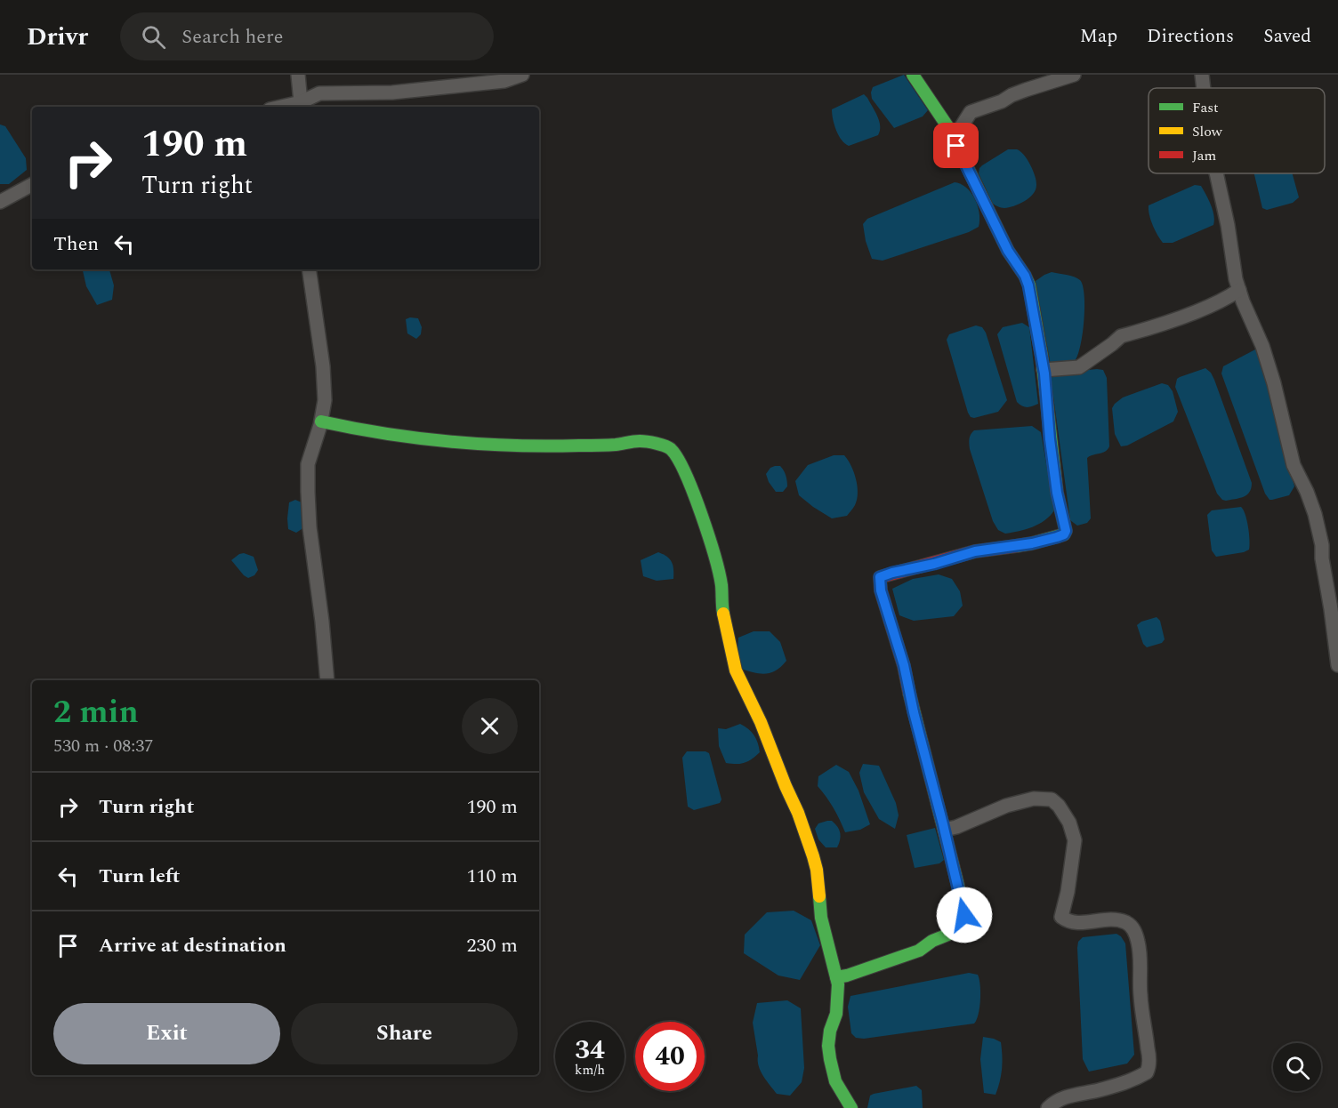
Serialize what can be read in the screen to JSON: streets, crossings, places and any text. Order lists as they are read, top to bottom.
{
  "legend": ["Fast", "Slow", "Jam"],
  "page": {
    "header": "Drivr",
    "search": "Search here",
    "nav": ["Map", "Directions", "Saved"],
    "turn": ["190 m", "Turn right"],
    "then": "Then",
    "heading": ["2 min", "530 m · 08:37"],
    "list": [
      {
        "name": "Turn right",
        "value": "190 m"
      },
      {
        "name": "Turn left",
        "value": "110 m"
      },
      {
        "name": "Arrive at destination",
        "value": "230 m"
      }
    ],
    "buttons": ["Exit", "Share"],
    "speed": "34 km/h",
    "limit": "40"
  }
}
